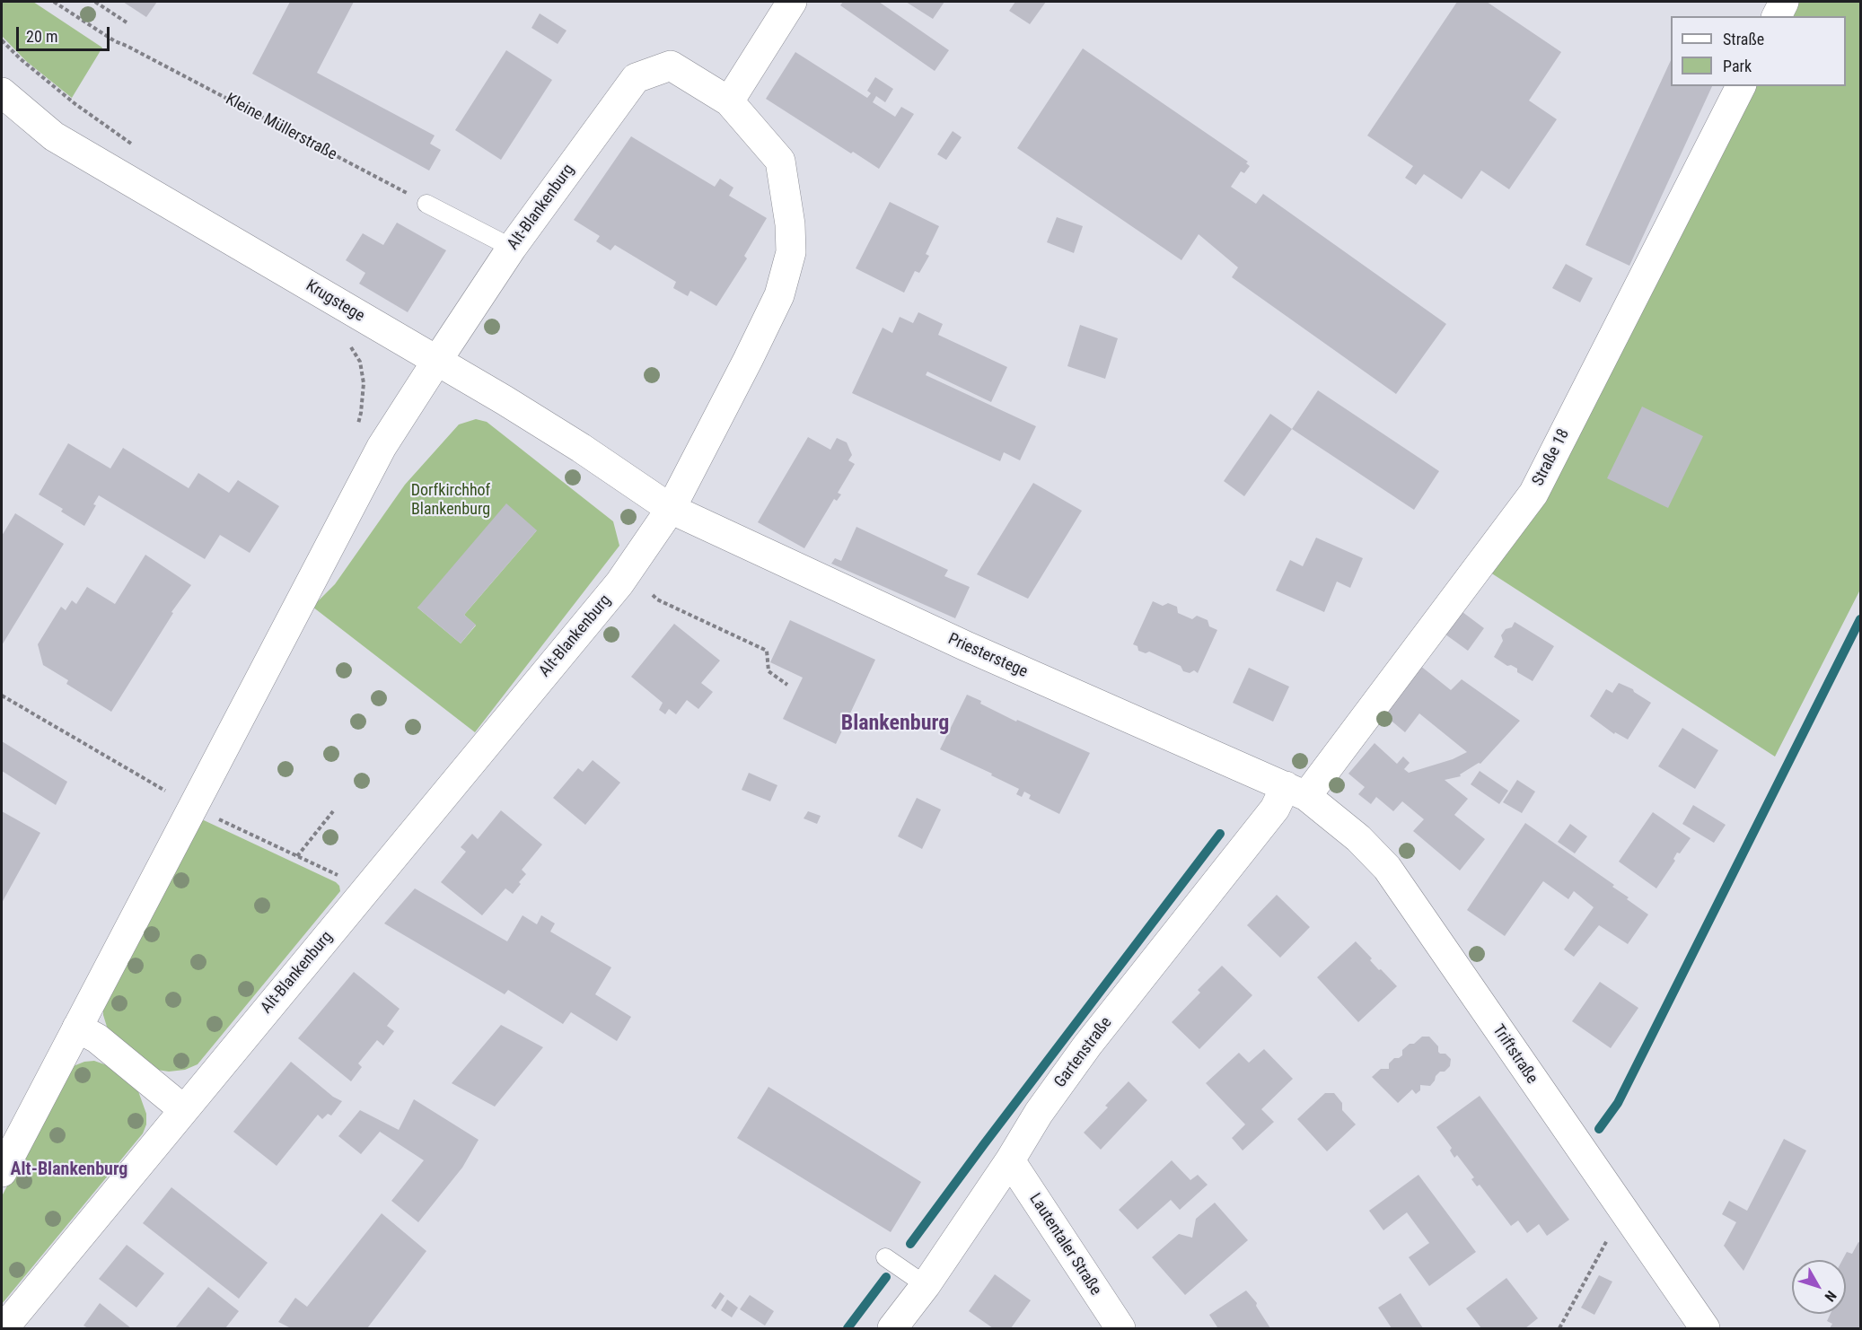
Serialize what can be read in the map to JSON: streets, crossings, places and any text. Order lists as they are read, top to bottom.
{
  "streets": {
    "street": [
      "Alt-Blankenburg",
      "Krugstege",
      "Straße 18",
      "Priesterstege",
      "Gartenstraße",
      "Triftstraße",
      "Lautentaler Straße"
    ],
    "path": ["Kleine Müllerstraße"]
  },
  "crossings": [
    ["Alt-Blankenburg", "Krugstege"],
    ["Alt-Blankenburg", "Priesterstege"],
    ["Krugstege", "Priesterstege"],
    ["Straße 18", "Priesterstege"],
    ["Straße 18", "Gartenstraße"],
    ["Straße 18", "Triftstraße"],
    ["Priesterstege", "Gartenstraße"],
    ["Priesterstege", "Triftstraße"],
    ["Gartenstraße", "Triftstraße"],
    ["Gartenstraße", "Lautentaler Straße"]
  ],
  "districts": ["Blankenburg", "Alt-Blankenburg"],
  "parks": ["Dorfkirchhof Blankenburg"],
  "legend": ["Straße", "Park"],
  "scale_bar": "20 m",
  "north": "bottom right"
}
